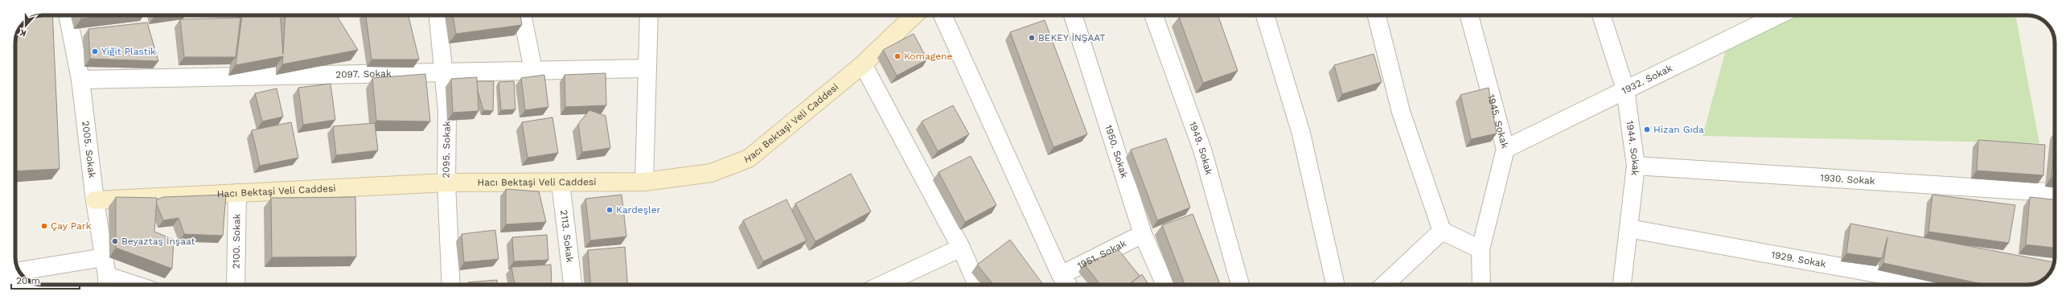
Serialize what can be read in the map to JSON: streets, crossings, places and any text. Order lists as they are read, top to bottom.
{
  "streets": {
    "street": [
      "2097. Sokak",
      "1932. Sokak",
      "1945. Sokak",
      "Hacı Bektaşi Veli Caddesi",
      "1944. Sokak",
      "1949. Sokak",
      "2005. Sokak",
      "2095. Sokak",
      "1950. Sokak",
      "1930. Sokak",
      "2113. Sokak",
      "2100. Sokak",
      "1951. Sokak",
      "1929. Sokak"
    ]
  },
  "crossings": [
    ["2097. Sokak", "2005. Sokak"],
    ["2097. Sokak", "2095. Sokak"],
    ["1932. Sokak", "1945. Sokak"],
    ["1932. Sokak", "1944. Sokak"],
    ["Hacı Bektaşi Veli Caddesi", "2005. Sokak"],
    ["Hacı Bektaşi Veli Caddesi", "2095. Sokak"],
    ["Hacı Bektaşi Veli Caddesi", "2113. Sokak"],
    ["Hacı Bektaşi Veli Caddesi", "2100. Sokak"],
    ["1944. Sokak", "1930. Sokak"],
    ["1944. Sokak", "1929. Sokak"],
    ["1950. Sokak", "1951. Sokak"]
  ],
  "places": [
    "BEKEY İNŞAAT",
    "Yiğit Plastik",
    "Komagene",
    "Hizan Gıda",
    "Kardeşler",
    "Çay Park",
    "Beyaztaş İnşaat"
  ],
  "scale_bar": "20 m",
  "north": "bottom"
}
